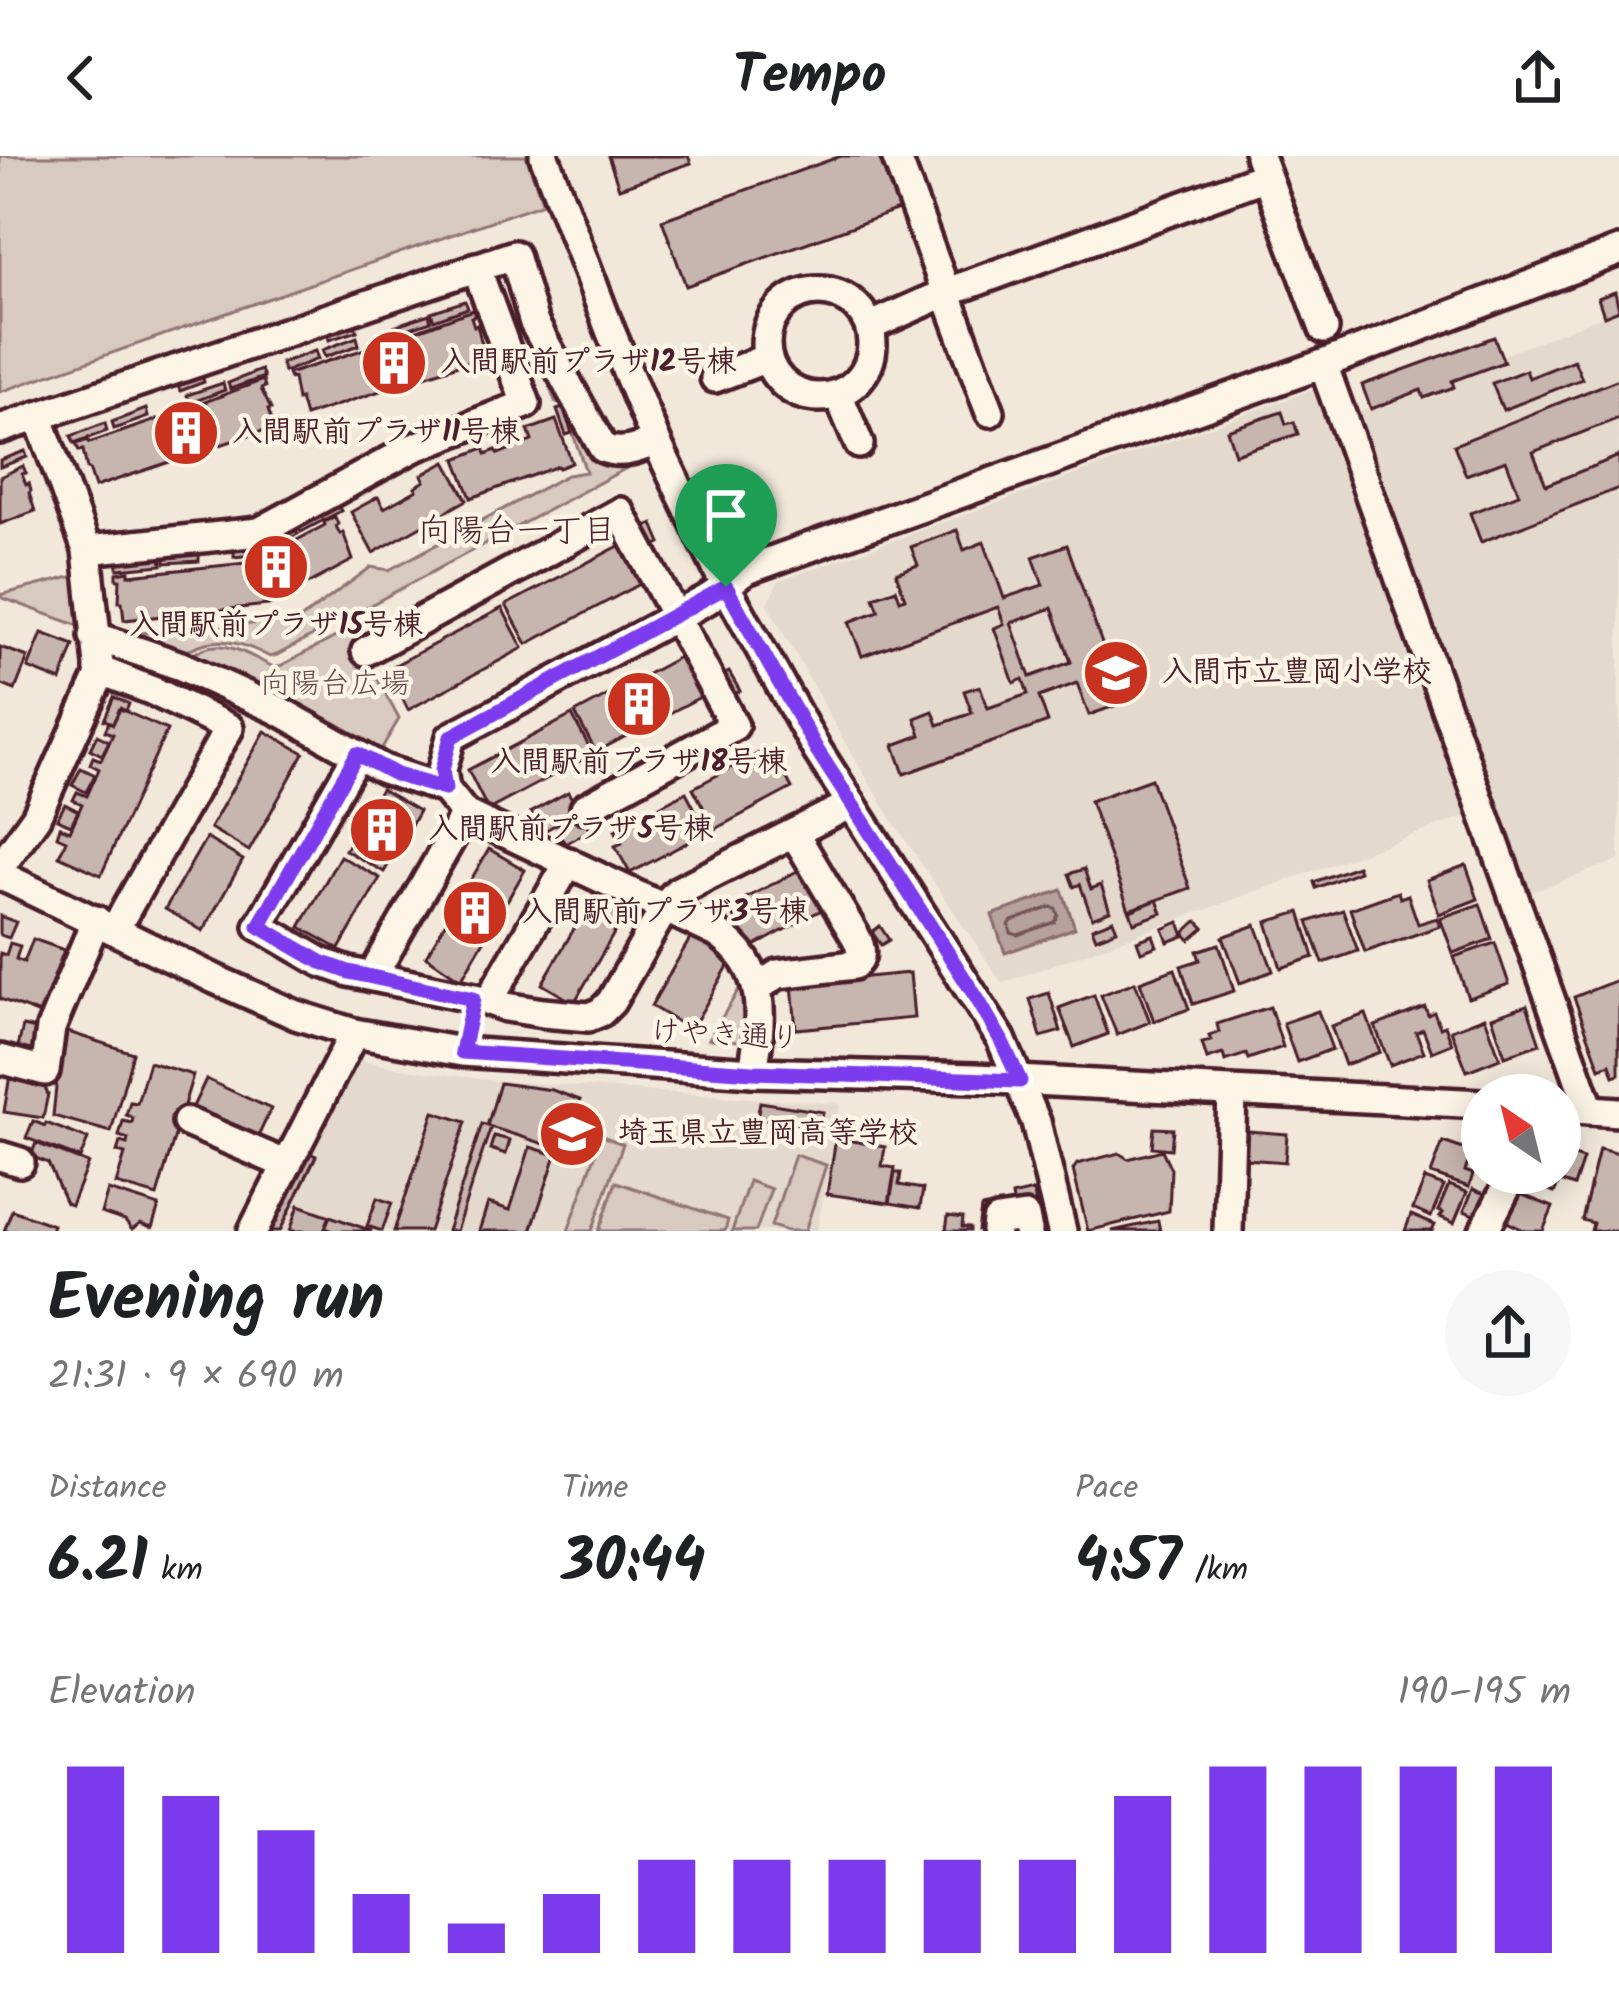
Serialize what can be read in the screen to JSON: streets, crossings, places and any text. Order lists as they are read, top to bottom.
{
  "streets": {
    "street": ["けやき通り"]
  },
  "districts": ["向陽台一丁目"],
  "parks": ["向陽台広場"],
  "places": {
    "building": [
      "入間駅前プラザ12号棟",
      "入間駅前プラザ11号棟",
      "入間駅前プラザ15号棟",
      "入間駅前プラザ18号棟",
      "入間駅前プラザ5号棟",
      "入間駅前プラザ3号棟"
    ],
    "school or university": ["入間市立豊岡小学校", "埼玉県立豊岡高等学校"]
  },
  "north": "top left",
  "page": {
    "header": "Tempo",
    "heading": ["Evening run", "21:31 · 9 × 690 m"],
    "stats": [
      ["Distance", "6.21 km"],
      ["Time", "30:44"],
      ["Pace", "4:57 /km"]
    ],
    "chart": ["Elevation", "190–195 m"]
  }
}
